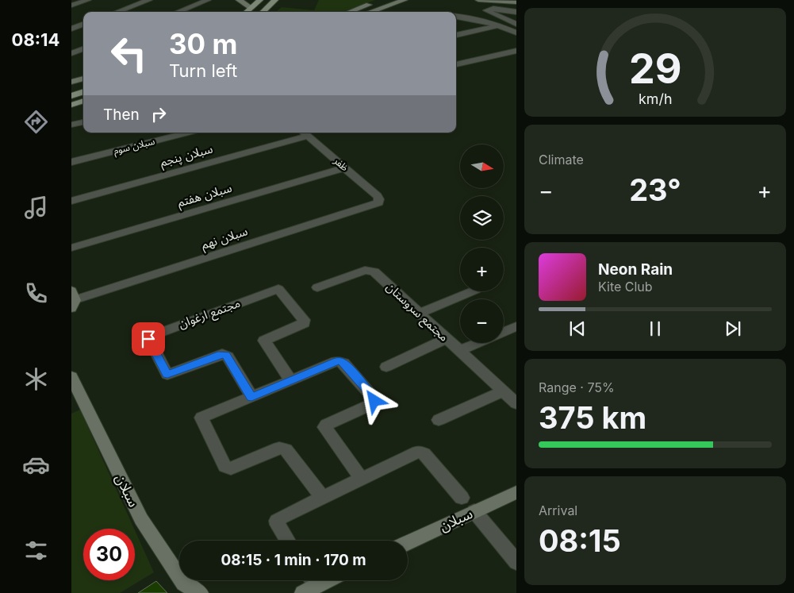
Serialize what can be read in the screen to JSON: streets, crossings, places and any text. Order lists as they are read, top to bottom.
{
  "streets": {
    "street": [
      "سبلان سوم",
      "سبلان پنجم",
      "ظفر",
      "سبلان هفتم",
      "سبلان نهم",
      "مجتمع سروستان",
      "مجتمع ارغوان",
      "سبلان"
    ]
  },
  "crossings": [
    ["سبلان پنجم", "ظفر"],
    ["ظفر", "سبلان هفتم"],
    ["ظفر", "سبلان نهم"]
  ],
  "north": "right",
  "page": {
    "tabs": "08:14",
    "turn": ["30 m", "Turn left"],
    "then": "Then",
    "tile": [
      "Climate",
      ["Range · 75%", "375 km"],
      ["Arrival", "08:15"]
    ],
    "map_buttons": ["+", "−"],
    "heat": ["−", "23°", "+"],
    "song": ["Neon Rain", "Kite Club"],
    "limit": "30",
    "trip": "08:15 · 1 min · 170 m",
    "gauge": ["29", "km/h"]
  }
}
